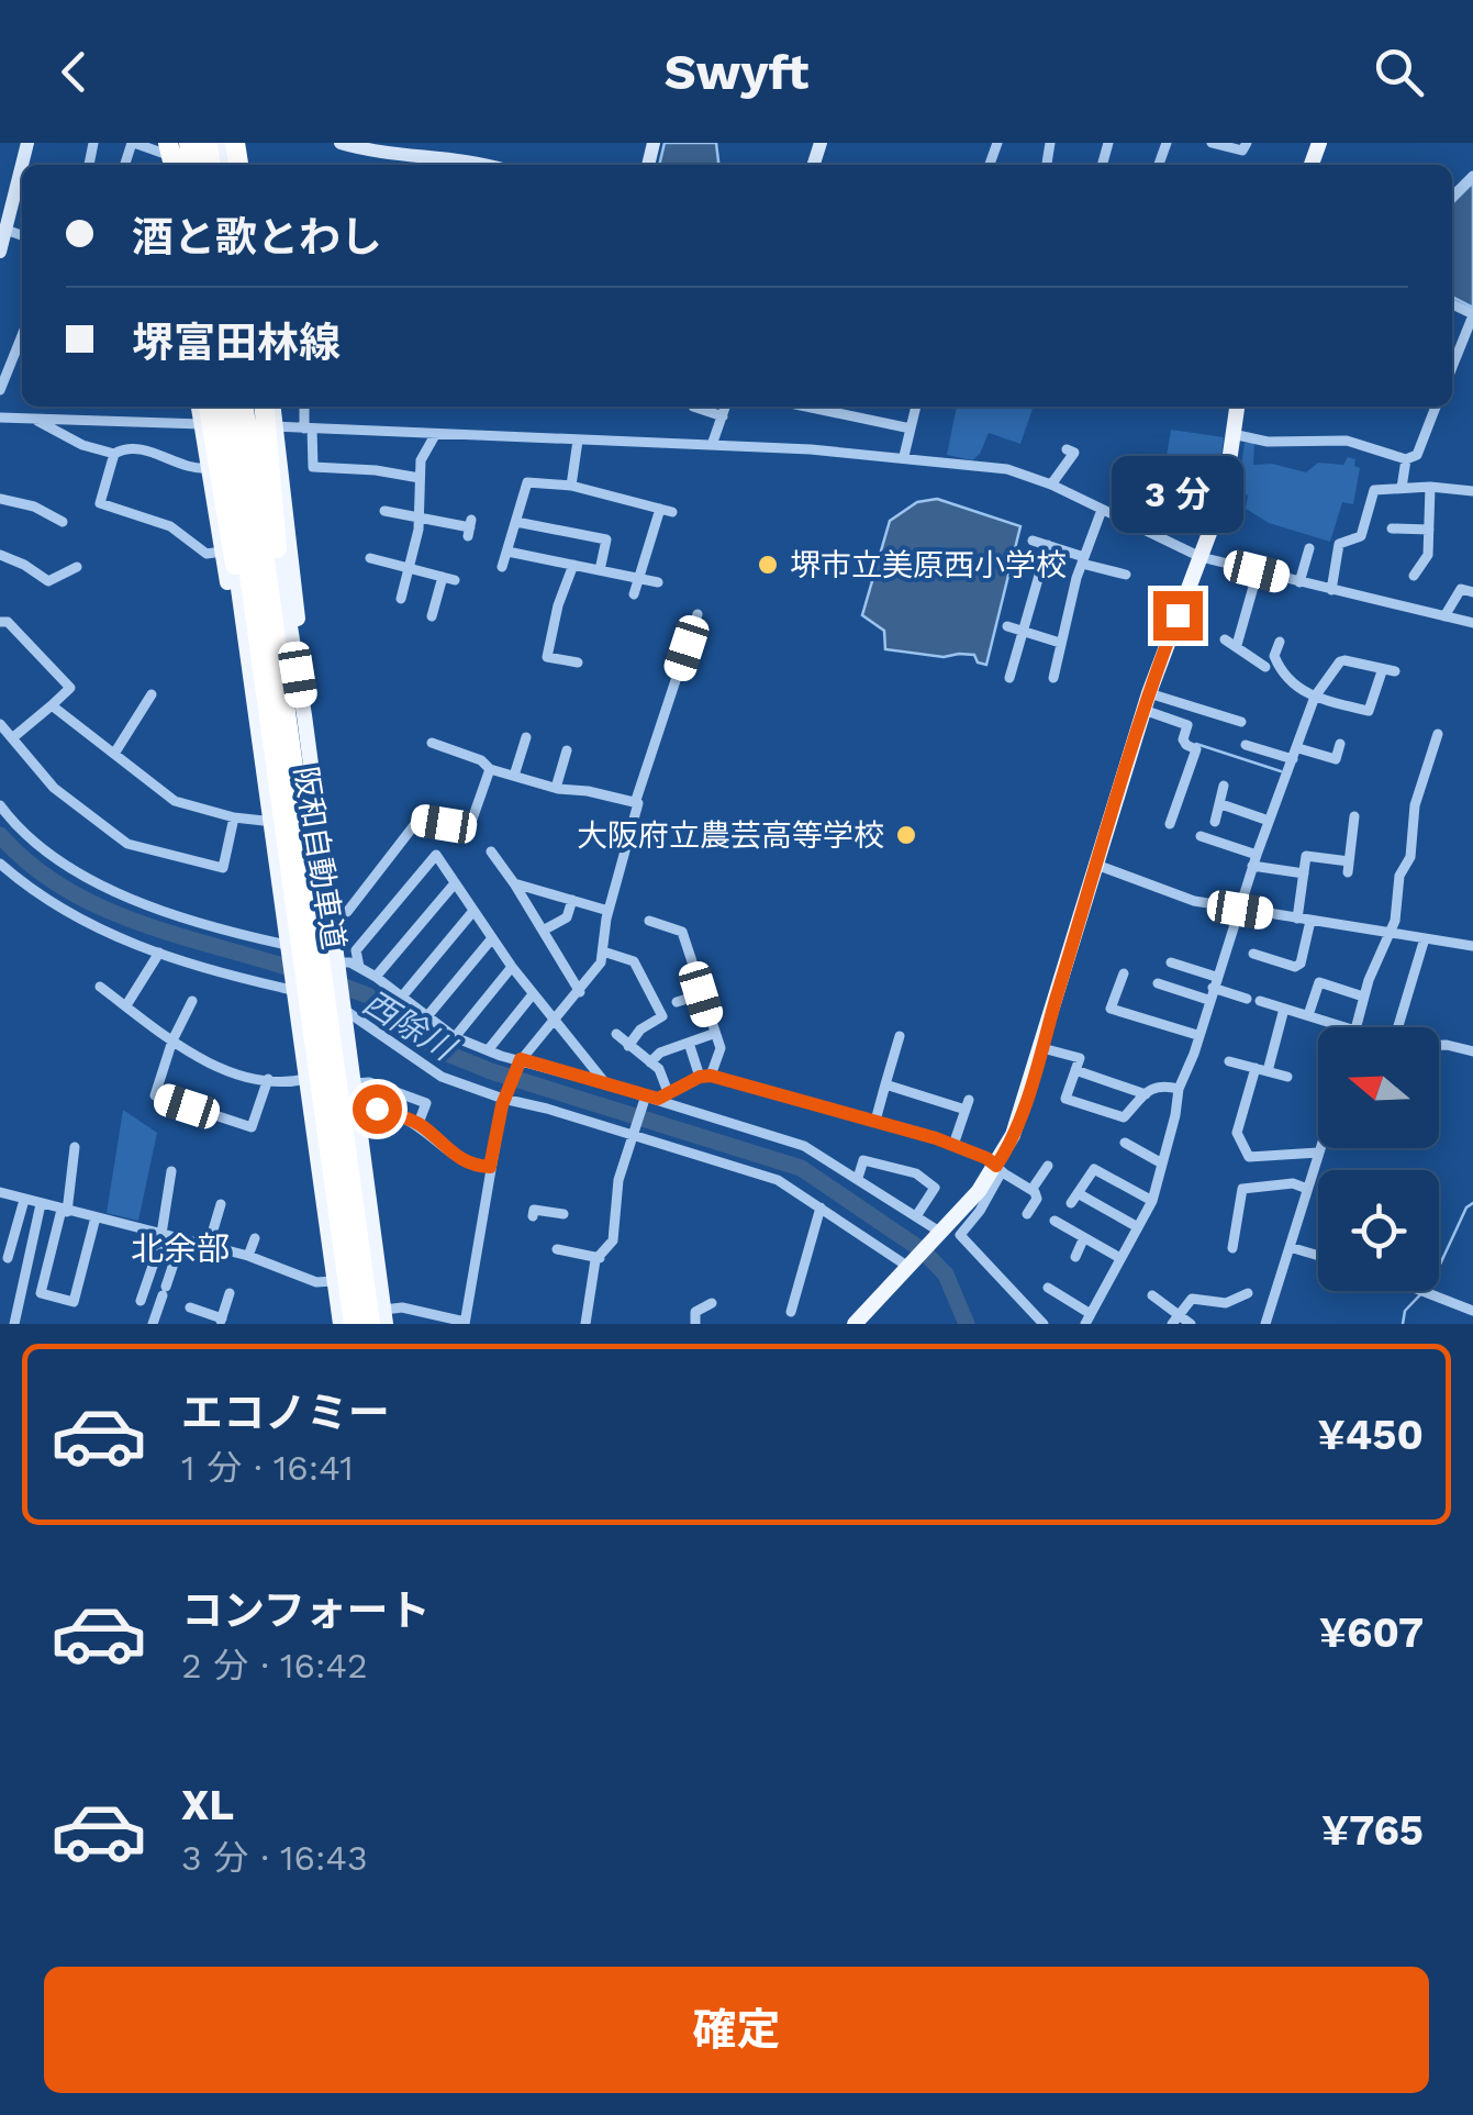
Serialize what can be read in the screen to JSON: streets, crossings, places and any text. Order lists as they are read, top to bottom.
{
  "streets": {
    "highway": ["阪和自動車道"]
  },
  "districts": ["北余部"],
  "water": ["西除川"],
  "places": ["堺市立美原西小学校", "大阪府立農芸高等学校"],
  "north": "left",
  "page": {
    "header": "Swyft",
    "banner": ["酒と歌とわし", "堺富田林線"],
    "bubble": "3 分",
    "list": [
      {
        "name": "エコノミー",
        "note": "1 分 · 16:41",
        "value": "¥450"
      },
      {
        "name": "コンフォート",
        "note": "2 分 · 16:42",
        "value": "¥607"
      },
      {
        "name": "XL",
        "note": "3 分 · 16:43",
        "value": "¥765"
      }
    ],
    "buttons": "確定"
  }
}
